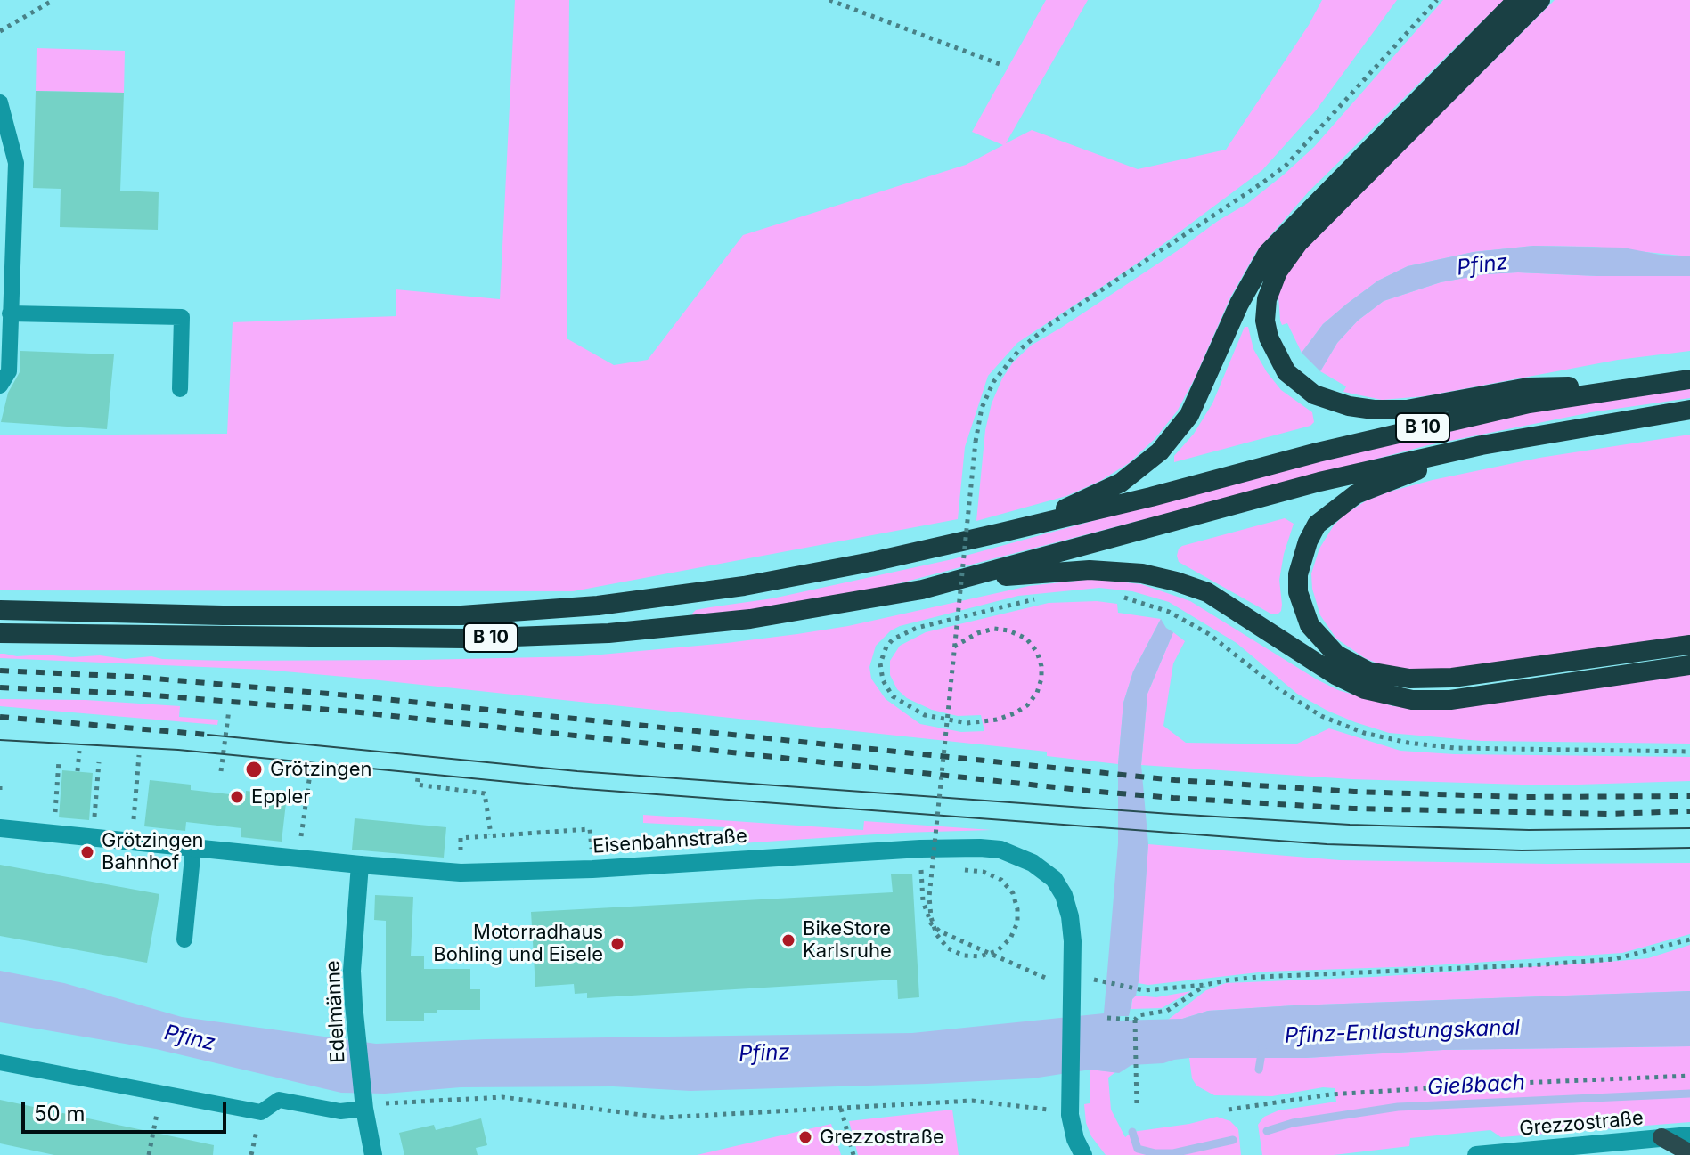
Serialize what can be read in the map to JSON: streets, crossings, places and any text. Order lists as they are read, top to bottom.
{
  "streets": {
    "highway": ["B 10"],
    "street": ["Eisenbahnstraße", "Edelmänne", "Grezzostraße"]
  },
  "crossings": [
    ["Eisenbahnstraße", "Edelmänne"]
  ],
  "water": ["Pfinz", "Pfinz-Entlastungskanal", "Gießbach"],
  "places": [
    "Grötzingen",
    "Eppler",
    "Grötzingen Bahnhof",
    "BikeStore Karlsruhe",
    "Motorradhaus Bohling und Eisele",
    "Grezzostraße"
  ],
  "scale_bar": "50 m"
}
